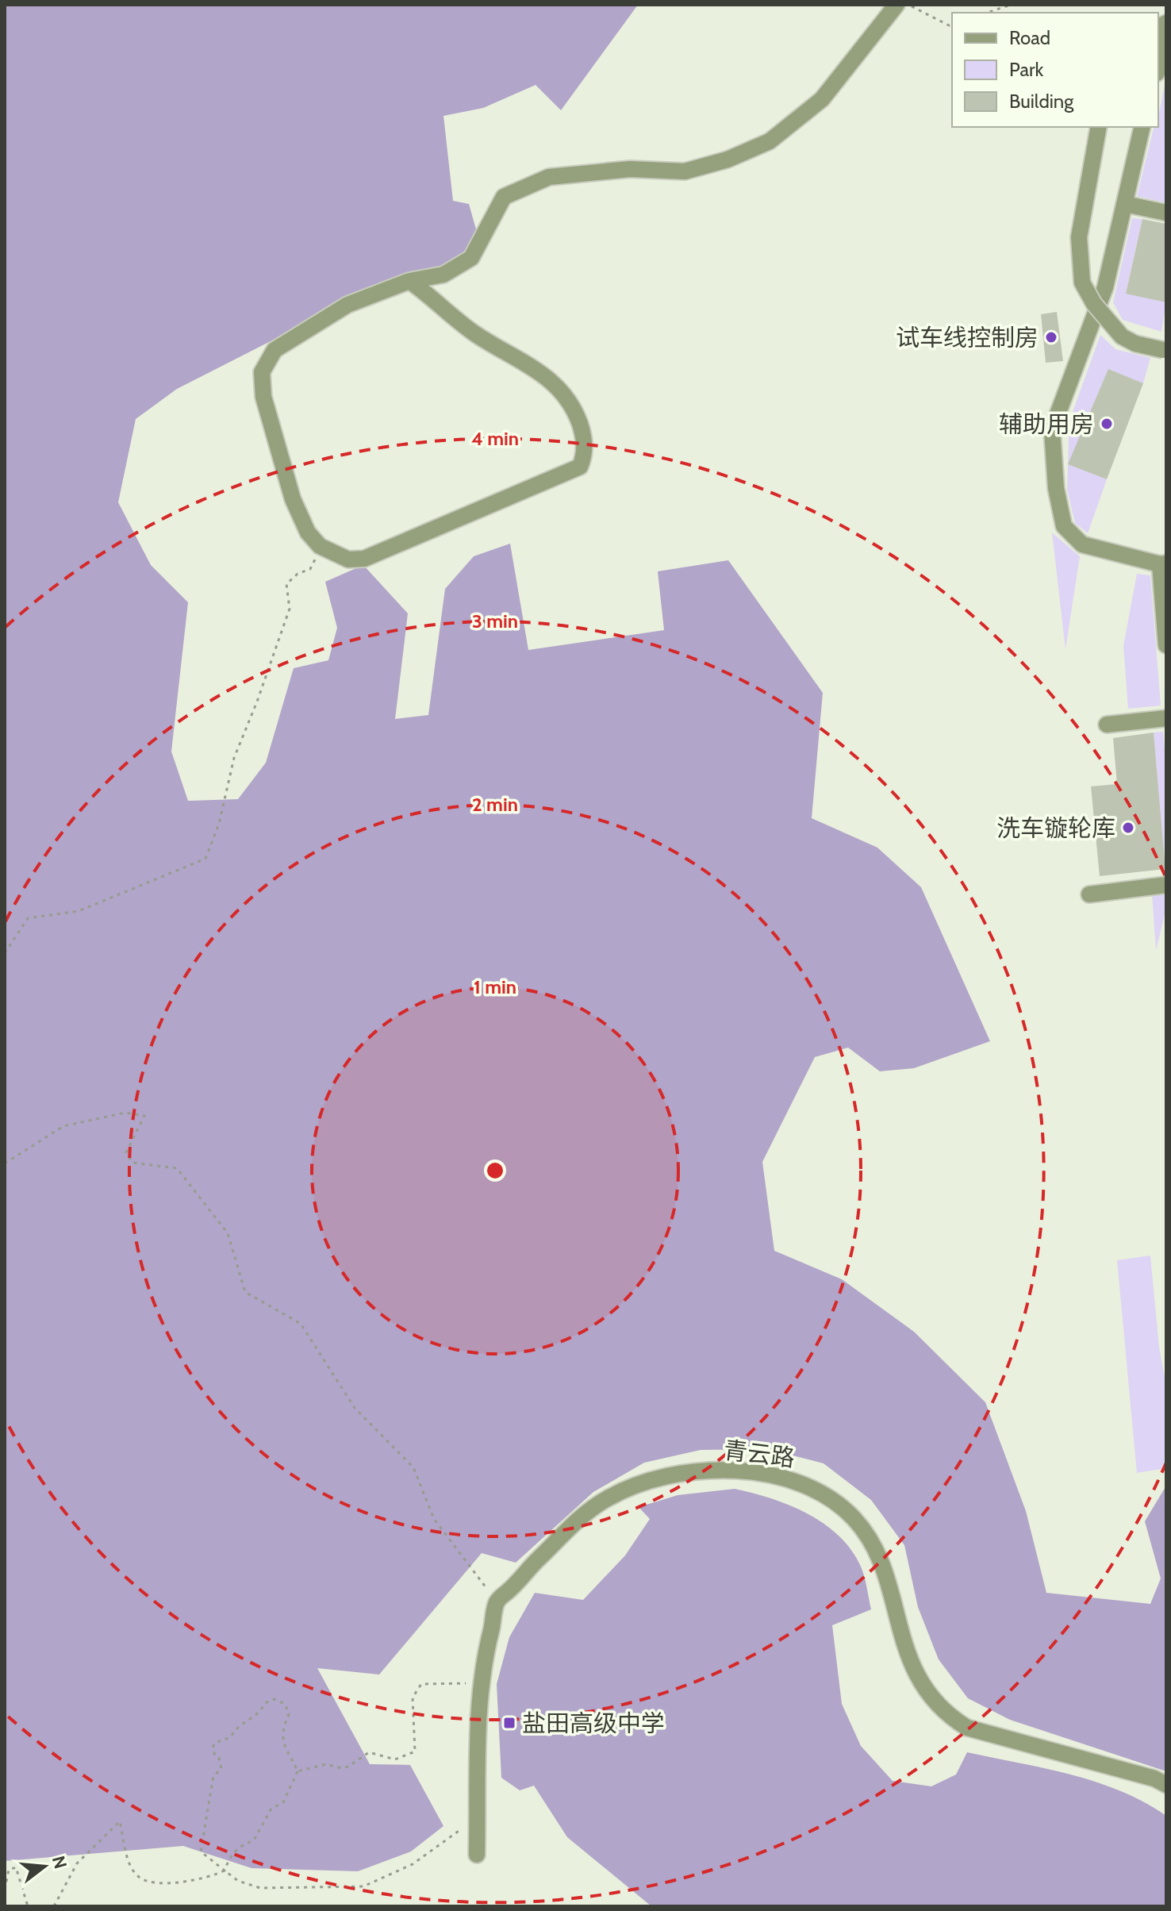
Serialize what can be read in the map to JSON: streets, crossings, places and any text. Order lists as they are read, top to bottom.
{
  "streets": {
    "street": ["青云路"]
  },
  "places": {
    "other": ["试车线控制房", "辅助用房", "洗车镟轮库"],
    "transit": ["盐田高级中学"]
  },
  "legend": ["Road", "Park", "Building"],
  "north": "right",
  "rings": [
    "4 min",
    "3 min",
    "2 min",
    "1 min"
  ]
}
